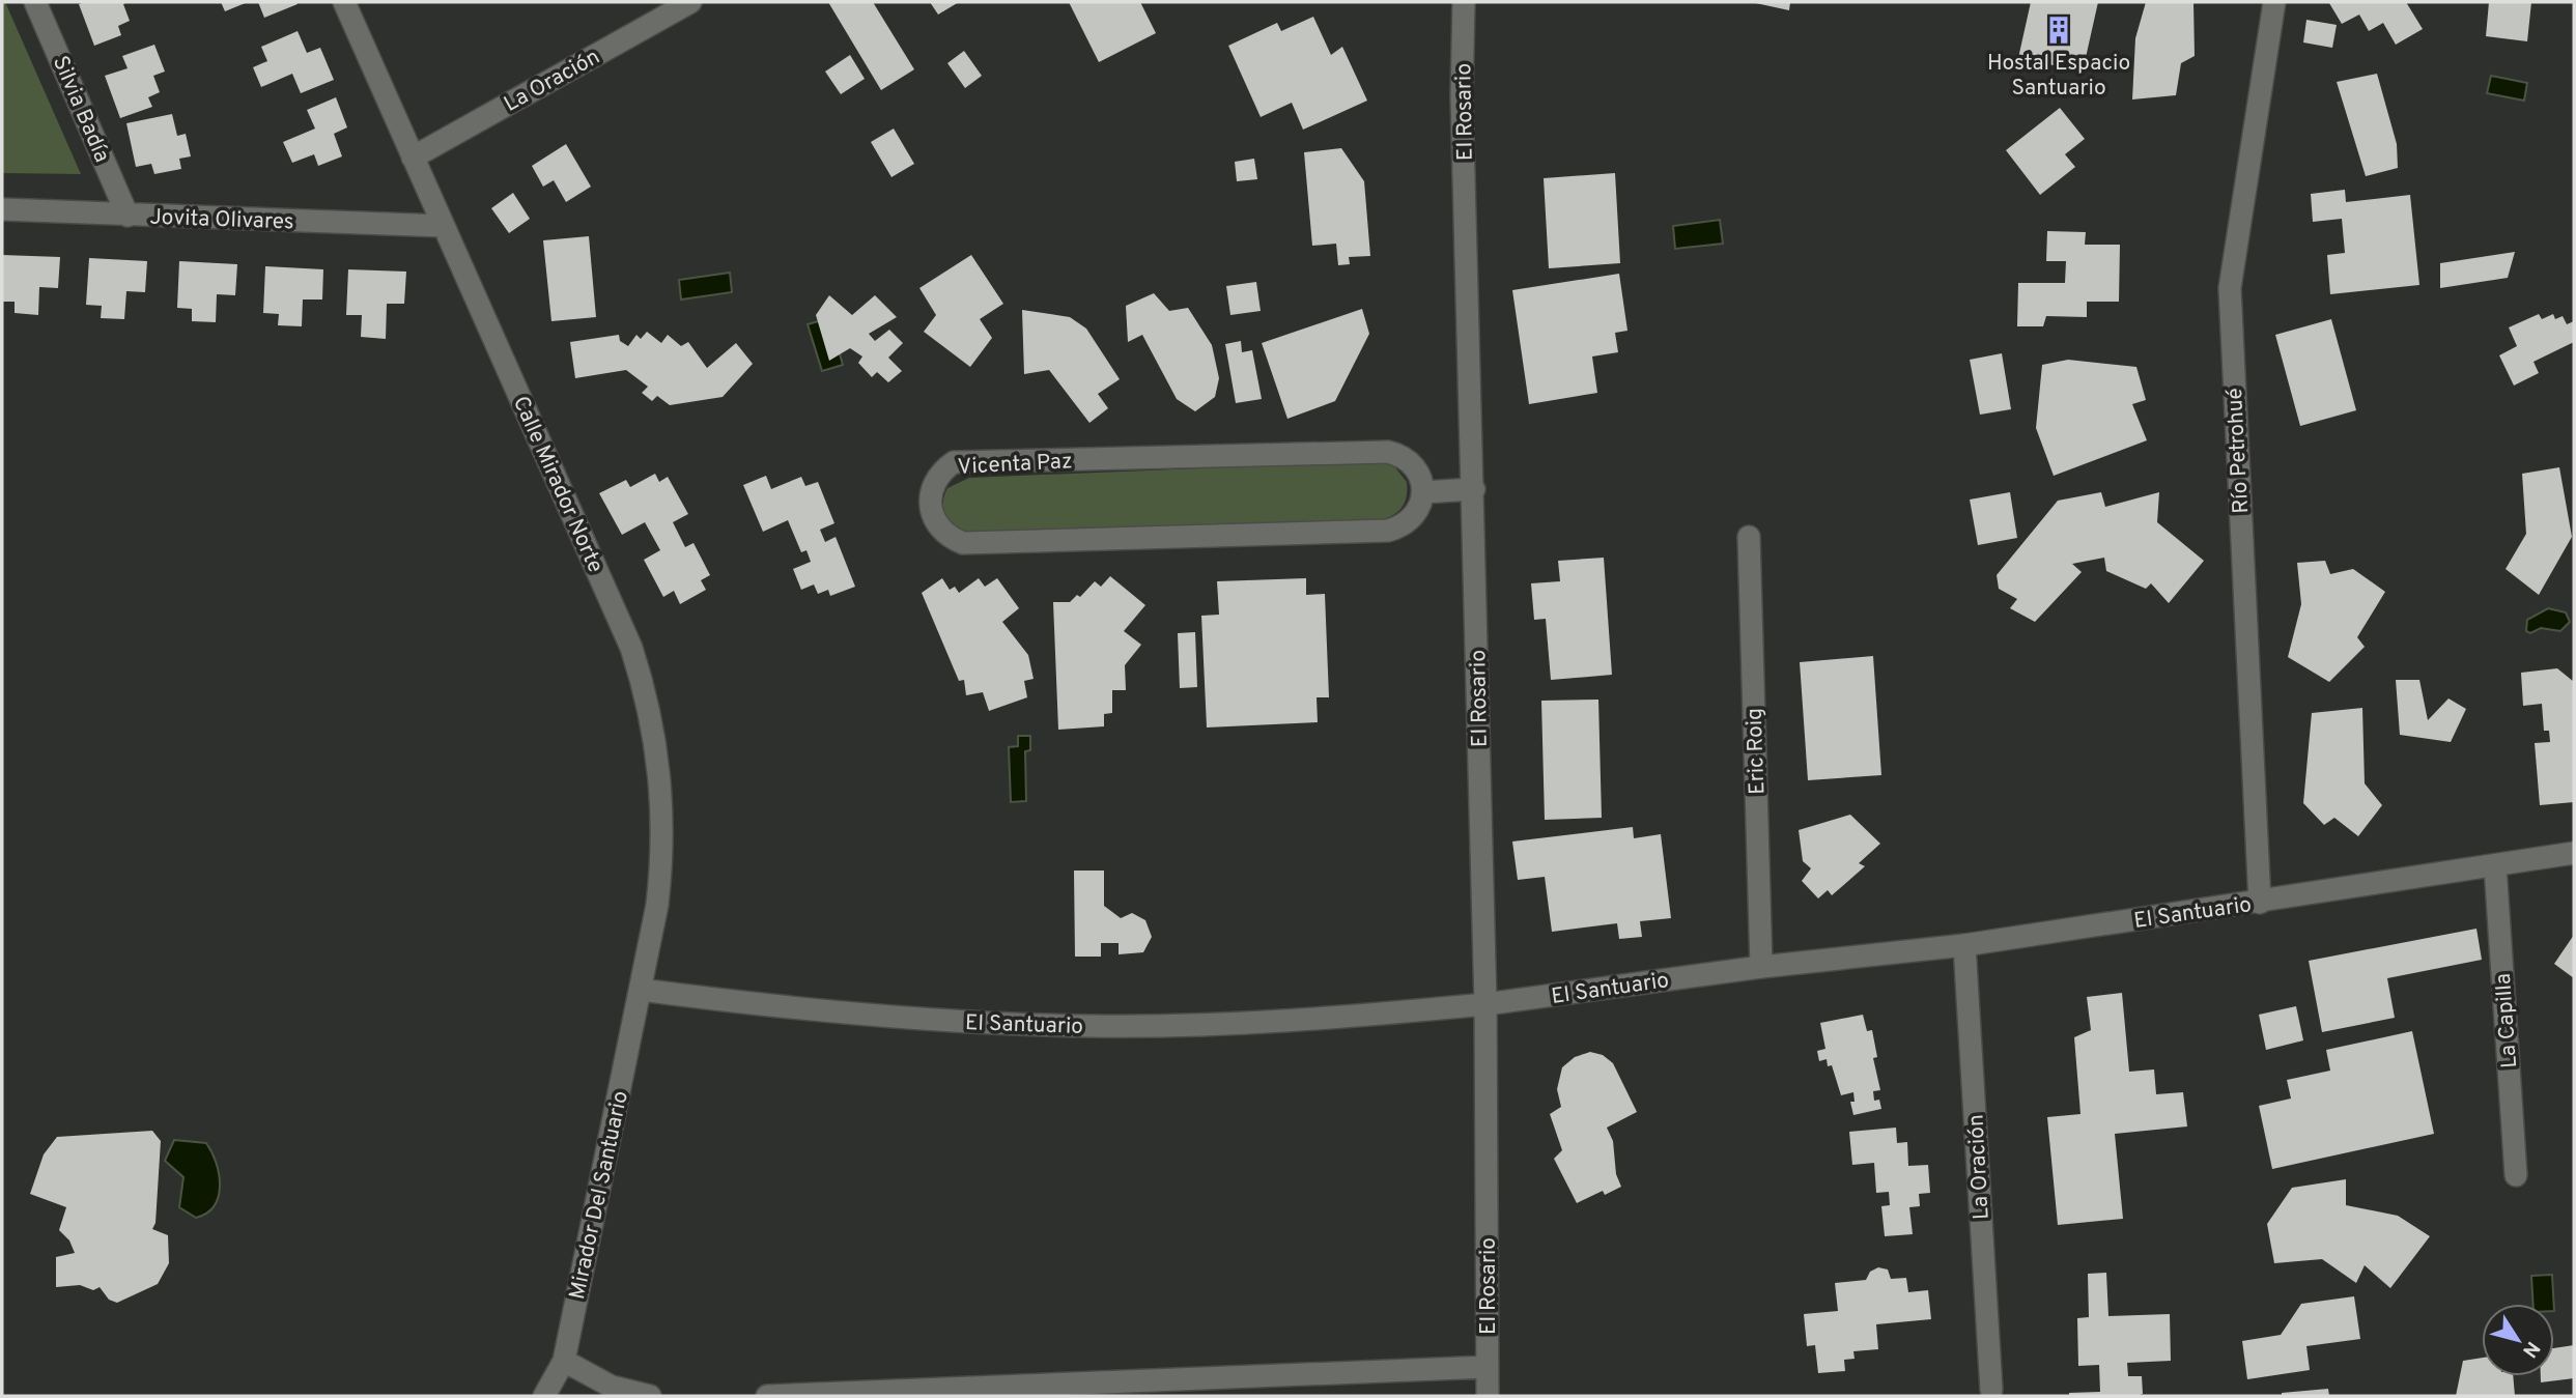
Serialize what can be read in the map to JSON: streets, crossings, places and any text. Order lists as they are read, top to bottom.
{
  "streets": {
    "street": [
      "La Oración",
      "Silvia Badía",
      "El Rosario",
      "Jovita Olivares",
      "Río Petrohué",
      "Vicenta Paz",
      "Calle Mirador Norte",
      "Eric Roig",
      "El Santuario",
      "La Capilla",
      "Mirador Del Santuario"
    ]
  },
  "crossings": [
    ["La Oración", "Calle Mirador Norte"],
    ["La Oración", "El Santuario"],
    ["Silvia Badía", "Jovita Olivares"],
    ["El Rosario", "El Santuario"],
    ["Jovita Olivares", "Calle Mirador Norte"],
    ["Río Petrohué", "El Santuario"],
    ["Calle Mirador Norte", "El Santuario"],
    ["Calle Mirador Norte", "Mirador Del Santuario"],
    ["Eric Roig", "El Santuario"],
    ["El Santuario", "La Capilla"],
    ["El Santuario", "Mirador Del Santuario"]
  ],
  "places": {
    "building": ["Hostal Espacio Santuario"]
  },
  "north": "bottom right"
}
